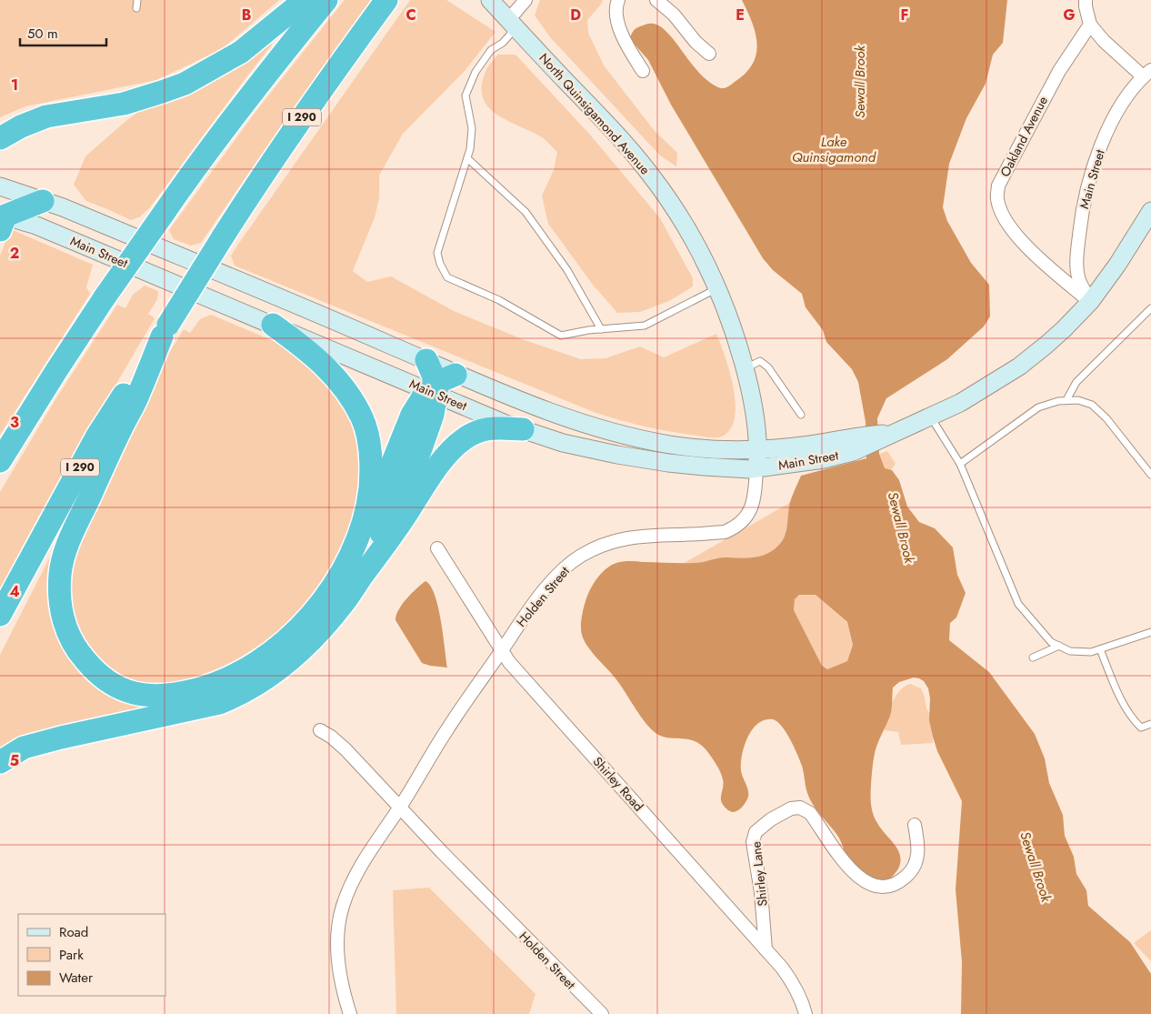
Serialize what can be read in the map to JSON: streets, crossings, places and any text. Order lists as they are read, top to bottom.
{
  "streets": {
    "highway": ["I 290"],
    "main road": ["North Quinsigamond Avenue", "Main Street"],
    "street": [
      "Oakland Avenue",
      "Holden Street",
      "Shirley Road",
      "Shirley Lane"
    ]
  },
  "crossings": [
    ["North Quinsigamond Avenue", "Main Street"],
    ["North Quinsigamond Avenue", "Holden Street"],
    ["Oakland Avenue", "Main Street"],
    ["Main Street", "Holden Street"],
    ["Holden Street", "Shirley Road"],
    ["Shirley Road", "Shirley Lane"]
  ],
  "water": ["Sewall Brook", "Lake Quinsigamond"],
  "legend": ["Road", "Park", "Water"],
  "scale_bar": "50 m",
  "grid": {
    "columns": [
      "B",
      "C",
      "D",
      "E",
      "F",
      "G"
    ],
    "rows": [
      "1",
      "2",
      "3",
      "4",
      "5"
    ]
  }
}
